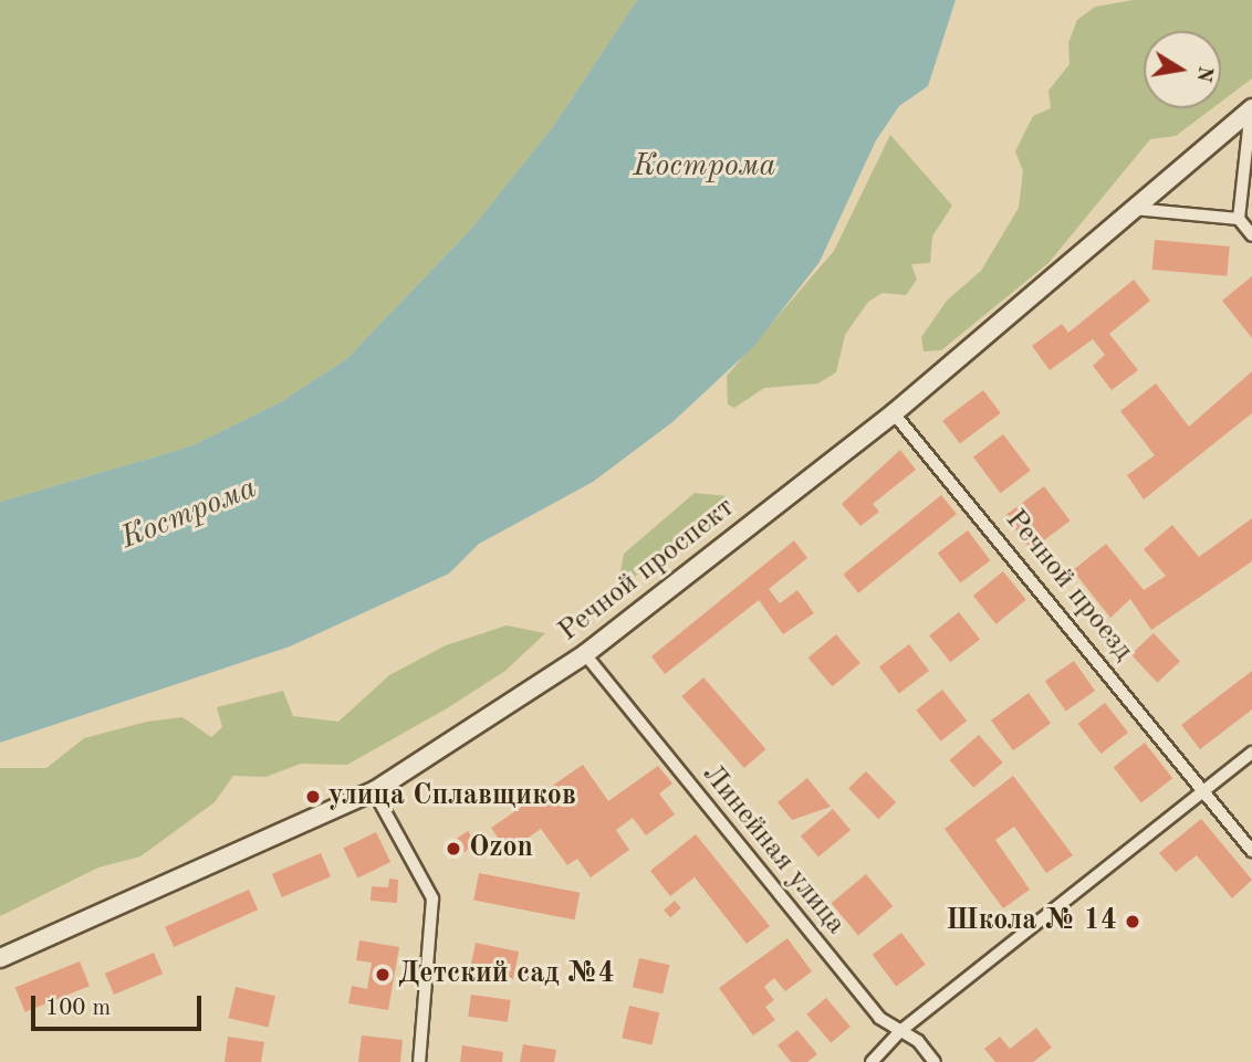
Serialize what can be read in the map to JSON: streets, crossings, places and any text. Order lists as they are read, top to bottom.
{
  "streets": {
    "street": ["Речной проспект", "Речной проезд", "Линейная улица"]
  },
  "crossings": [
    ["Речной проспект", "Речной проезд"],
    ["Речной проспект", "Линейная улица"]
  ],
  "water": ["Кострома"],
  "places": [
    "улица Сплавщиков",
    "Ozon",
    "Школа № 14",
    "Детский сад №4"
  ],
  "scale_bar": "100 m",
  "north": "right"
}
